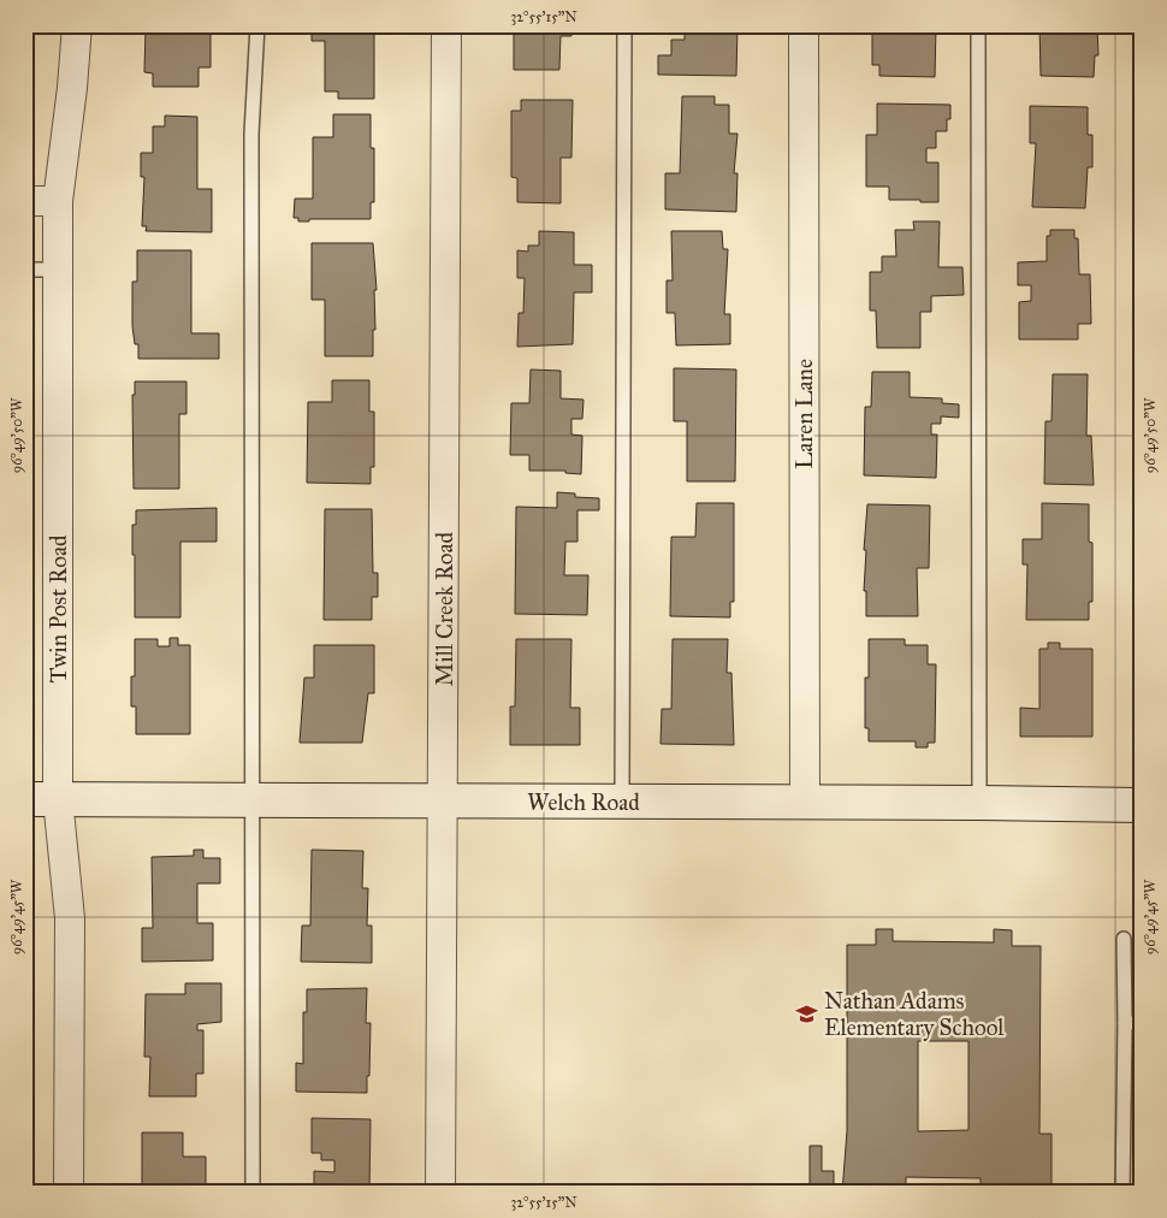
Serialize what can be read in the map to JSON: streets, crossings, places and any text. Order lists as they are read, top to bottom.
{
  "streets": {
    "street": [
      "Laren Lane",
      "Twin Post Road",
      "Mill Creek Road",
      "Welch Road"
    ]
  },
  "crossings": [
    ["Laren Lane", "Welch Road"],
    ["Twin Post Road", "Welch Road"],
    ["Mill Creek Road", "Welch Road"]
  ],
  "places": {
    "school or university": ["Nathan Adams Elementary School"]
  },
  "coordinates": ["32°55'15\"N", "96°49'50\"W", "96°49'45\"W"]
}
